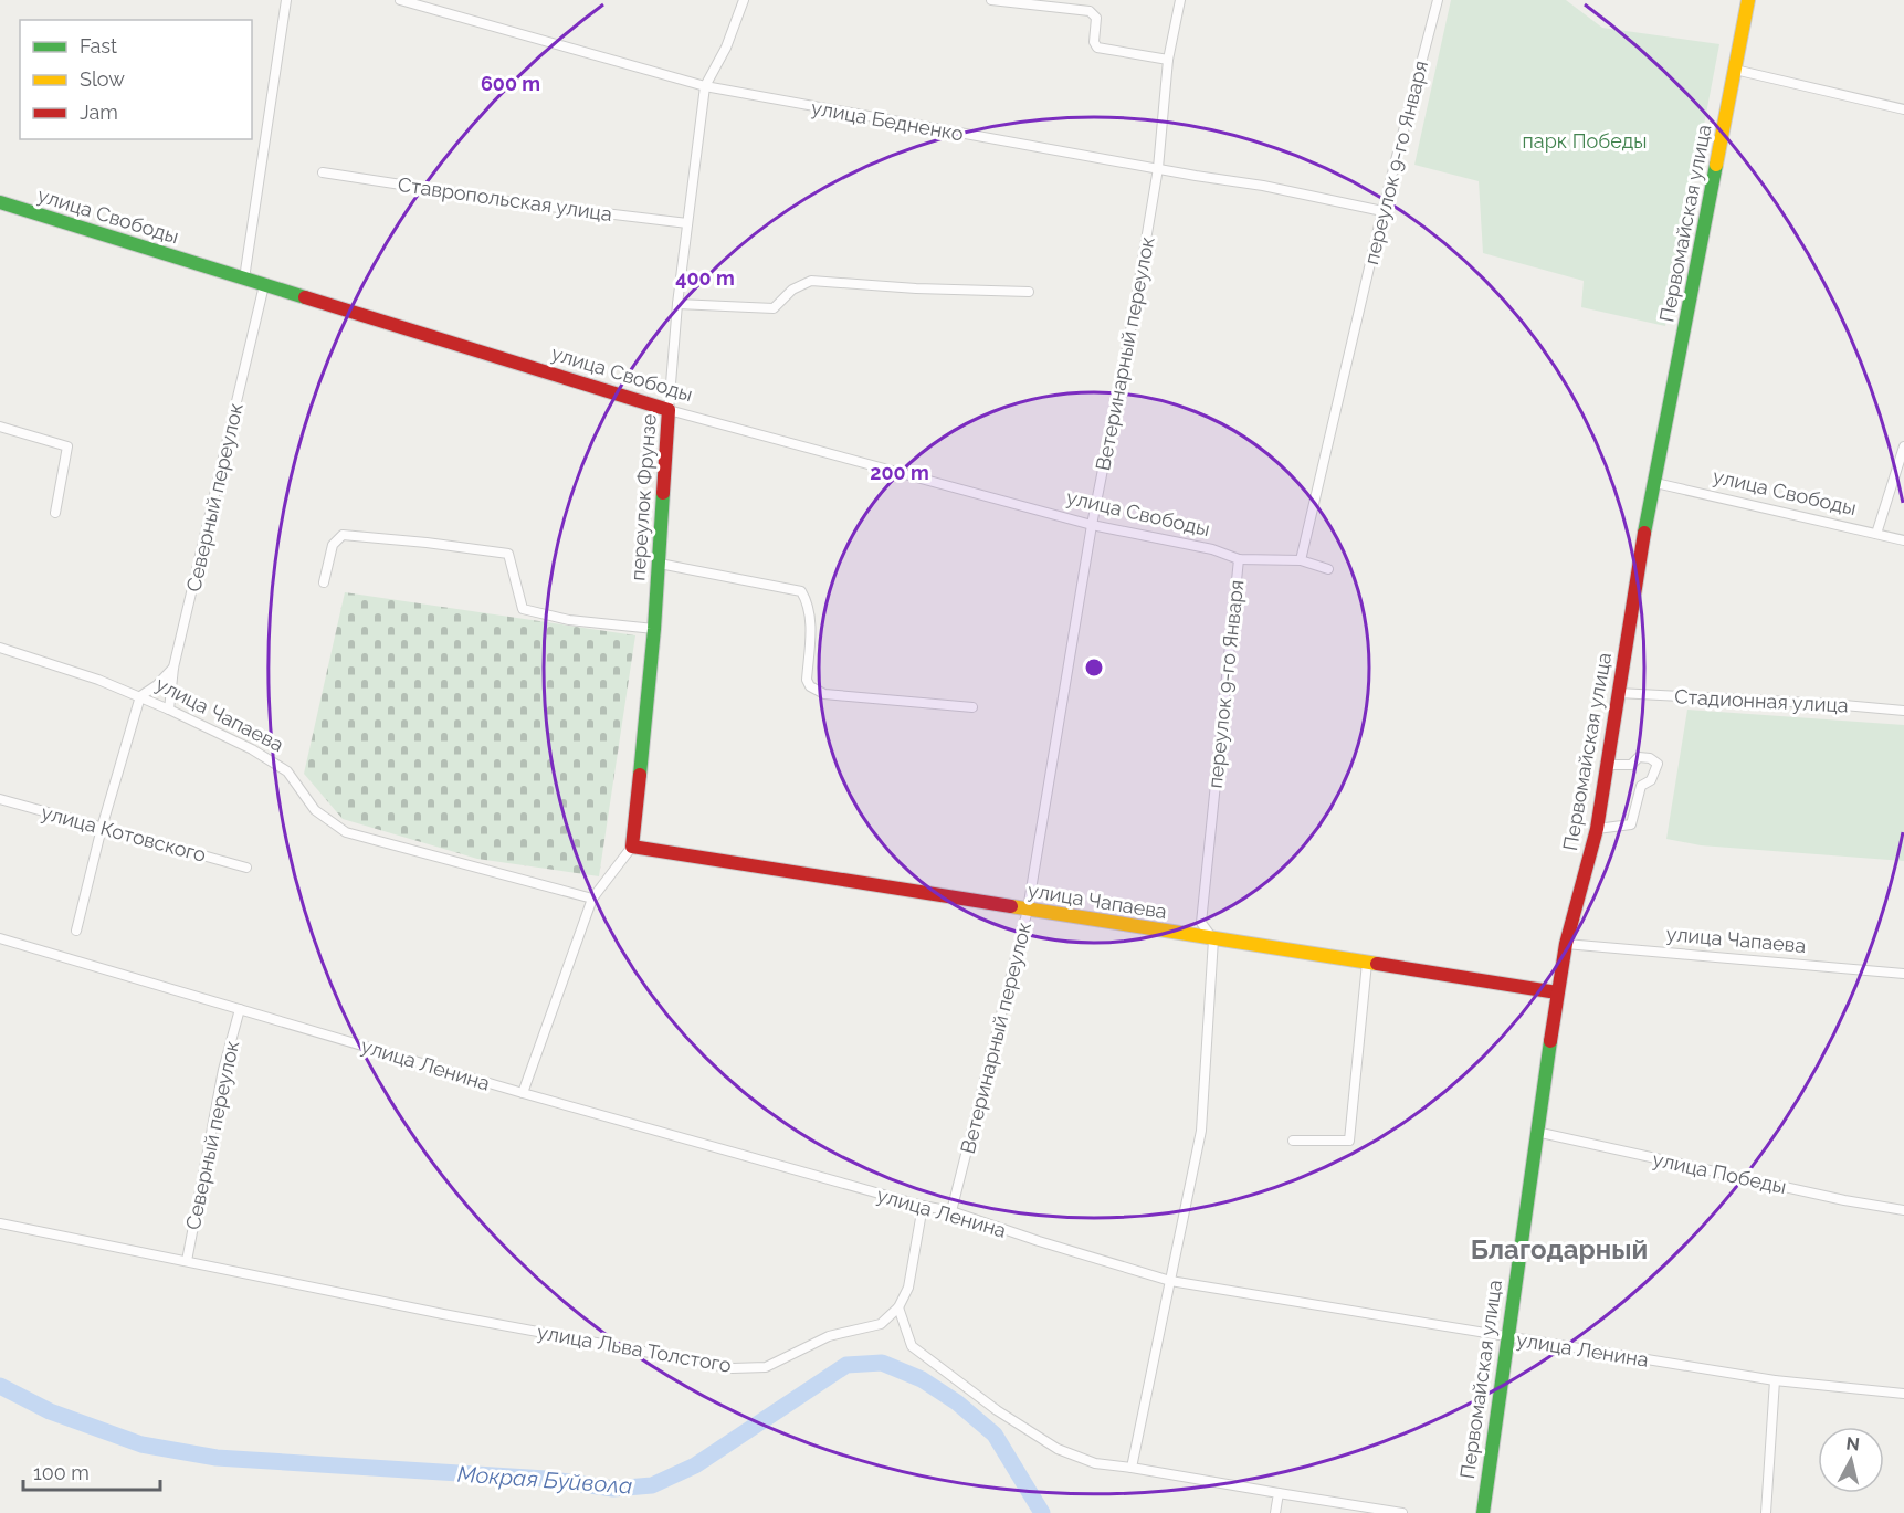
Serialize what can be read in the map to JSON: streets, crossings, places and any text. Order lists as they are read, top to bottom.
{
  "streets": {
    "main road": [
      "улица Свободы",
      "Первомайская улица",
      "переулок Фрунзе",
      "улица Чапаева"
    ],
    "street": [
      "улица Бедненко",
      "переулок 9-го Января",
      "Ставропольская улица",
      "Ветеринарный переулок",
      "Северный переулок",
      "Стадионная улица",
      "улица Котовского",
      "улица Ленина",
      "улица Победы",
      "улица Льва Толстого"
    ]
  },
  "crossings": [
    ["улица Бедненко", "переулок 9-го Января"],
    ["улица Бедненко", "Ветеринарный переулок"],
    ["улица Бедненко", "переулок Фрунзе"],
    ["переулок 9-го Января", "улица Свободы"],
    ["переулок 9-го Января", "улица Чапаева"],
    ["переулок 9-го Января", "улица Ленина"],
    ["Ставропольская улица", "переулок Фрунзе"],
    ["улица Свободы", "Первомайская улица"],
    ["улица Свободы", "Ветеринарный переулок"],
    ["улица Свободы", "Северный переулок"],
    ["улица Свободы", "переулок Фрунзе"],
    ["Первомайская улица", "Стадионная улица"],
    ["Первомайская улица", "улица Чапаева"],
    ["Первомайская улица", "улица Ленина"],
    ["Первомайская улица", "улица Победы"],
    ["Ветеринарный переулок", "улица Чапаева"],
    ["Ветеринарный переулок", "улица Ленина"],
    ["Северный переулок", "улица Чапаева"],
    ["Северный переулок", "улица Ленина"],
    ["Северный переулок", "улица Льва Толстого"],
    ["переулок Фрунзе", "улица Чапаева"]
  ],
  "districts": ["Благодарный"],
  "water": ["Мокрая Буйвола"],
  "parks": ["парк Победы"],
  "legend": ["Fast", "Slow", "Jam"],
  "scale_bar": "100 m",
  "north": "top",
  "rings": ["600 m", "400 m", "200 m"]
}
